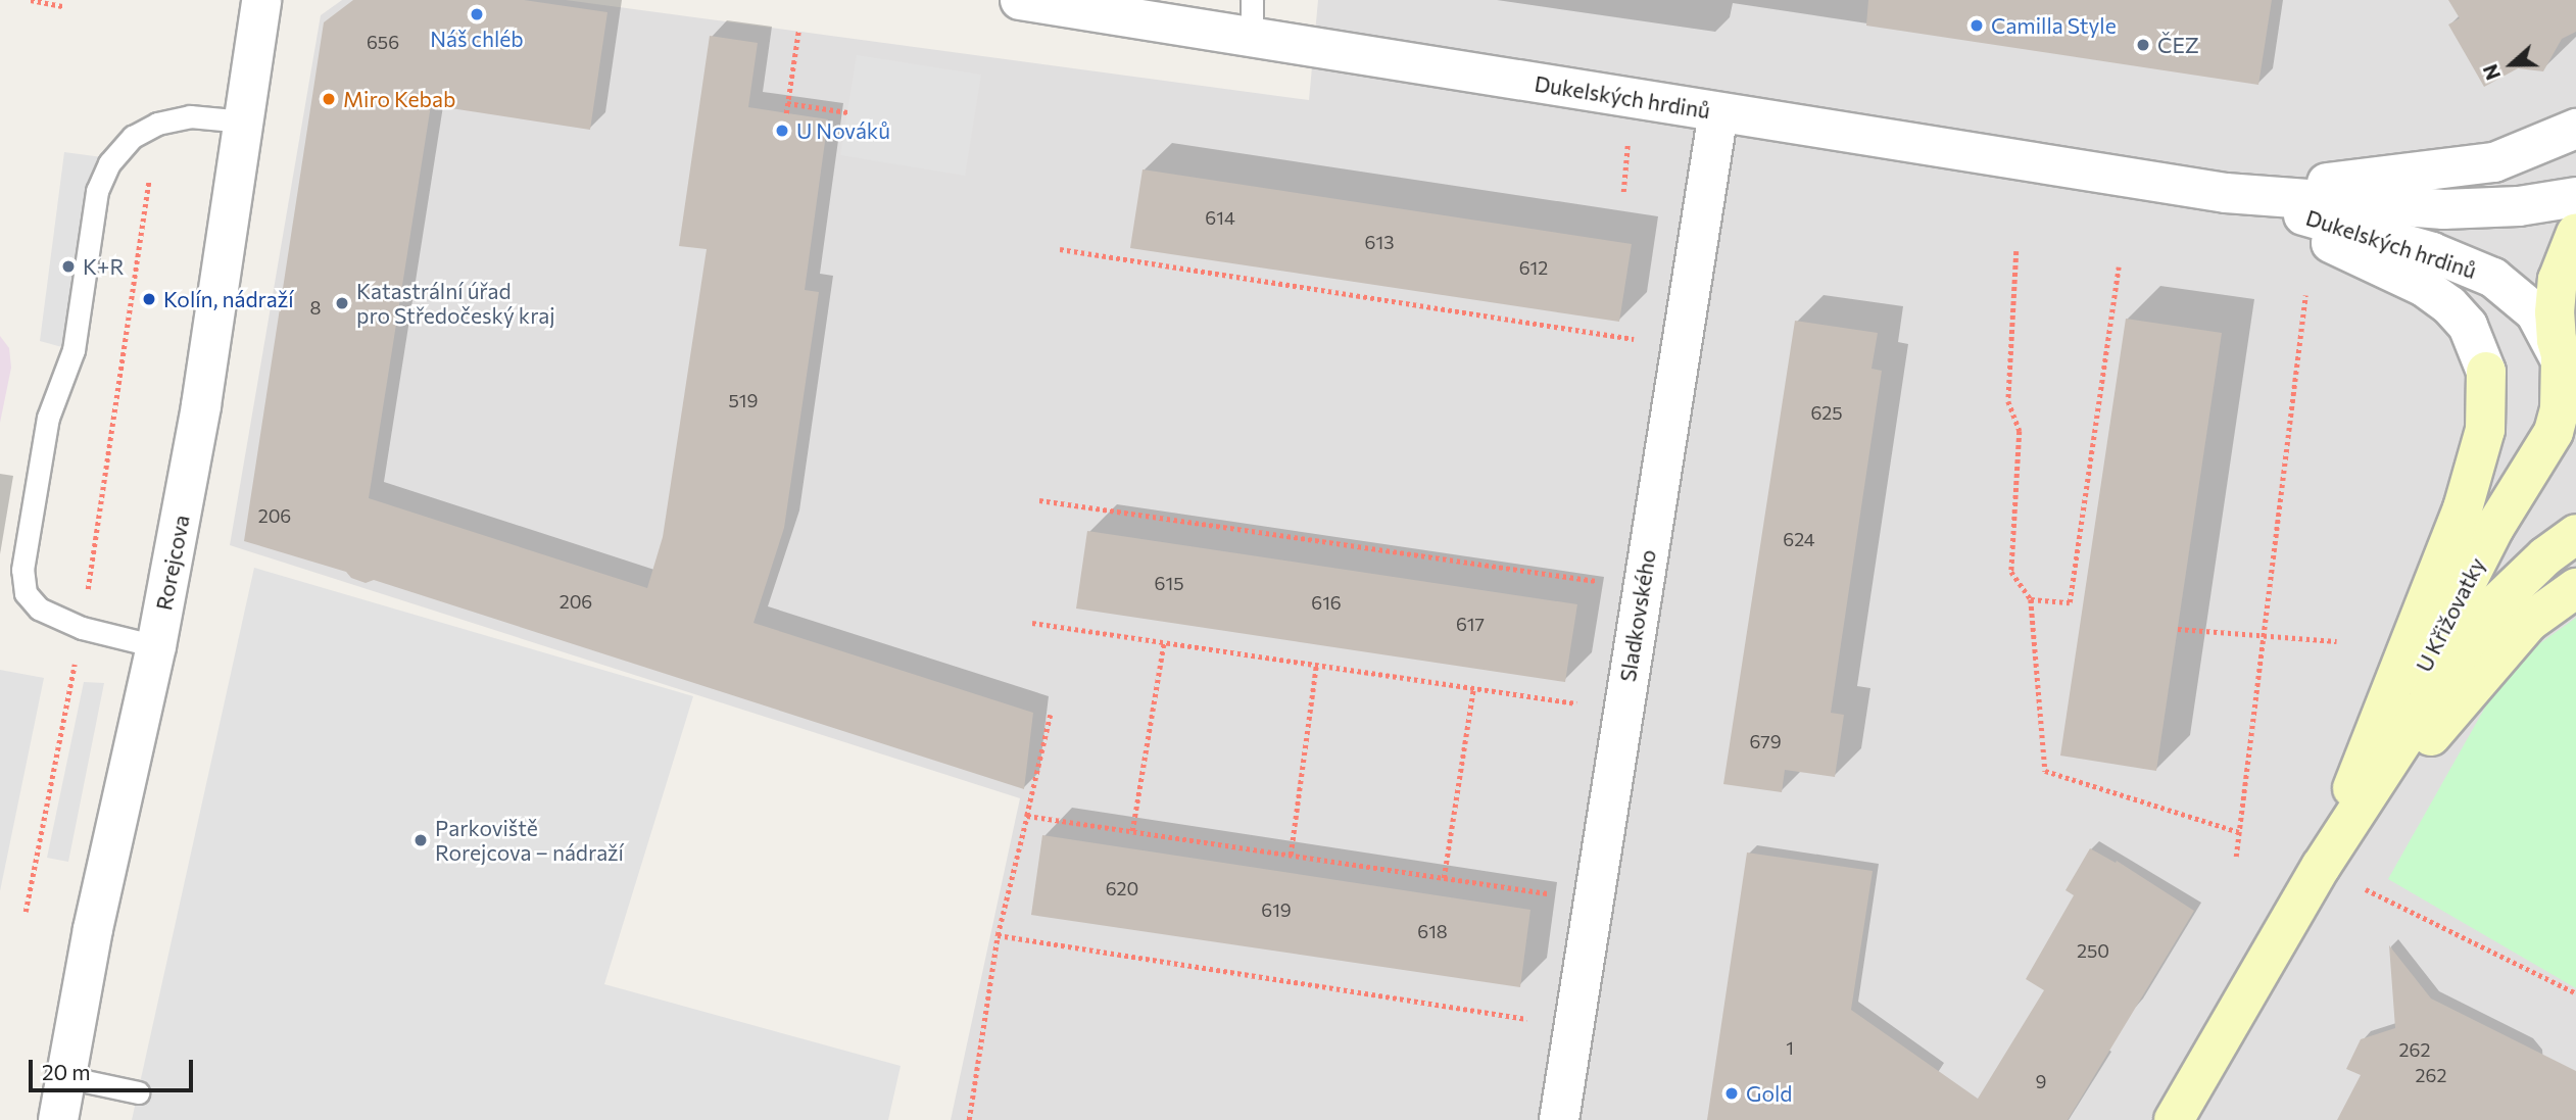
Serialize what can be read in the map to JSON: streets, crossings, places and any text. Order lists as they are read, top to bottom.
{
  "streets": {
    "main road": ["U Křižovatky"],
    "street": ["Dukelských hrdinů", "Rorejcova", "Sladkovského"]
  },
  "crossings": [
    ["Dukelských hrdinů", "U Křižovatky"],
    ["Dukelských hrdinů", "Sladkovského"]
  ],
  "places": [
    "Náš chléb",
    "Camilla Style",
    "ČEZ",
    "Miro Kebab",
    "U Nováků",
    "K+R",
    "Kolín, nádraží",
    "Katastrální úřad pro Středočeský kraj",
    "Parkoviště Rorejcova – nádraží",
    "Gold"
  ],
  "house_numbers": [
    "656",
    "614",
    "613",
    "612",
    "8",
    "519",
    "625",
    "206",
    "624",
    "615",
    "206",
    "616",
    "617",
    "679",
    "620",
    "619",
    "618",
    "250",
    "1",
    "262",
    "262",
    "9"
  ],
  "scale_bar": "20 m",
  "north": "left"
}
